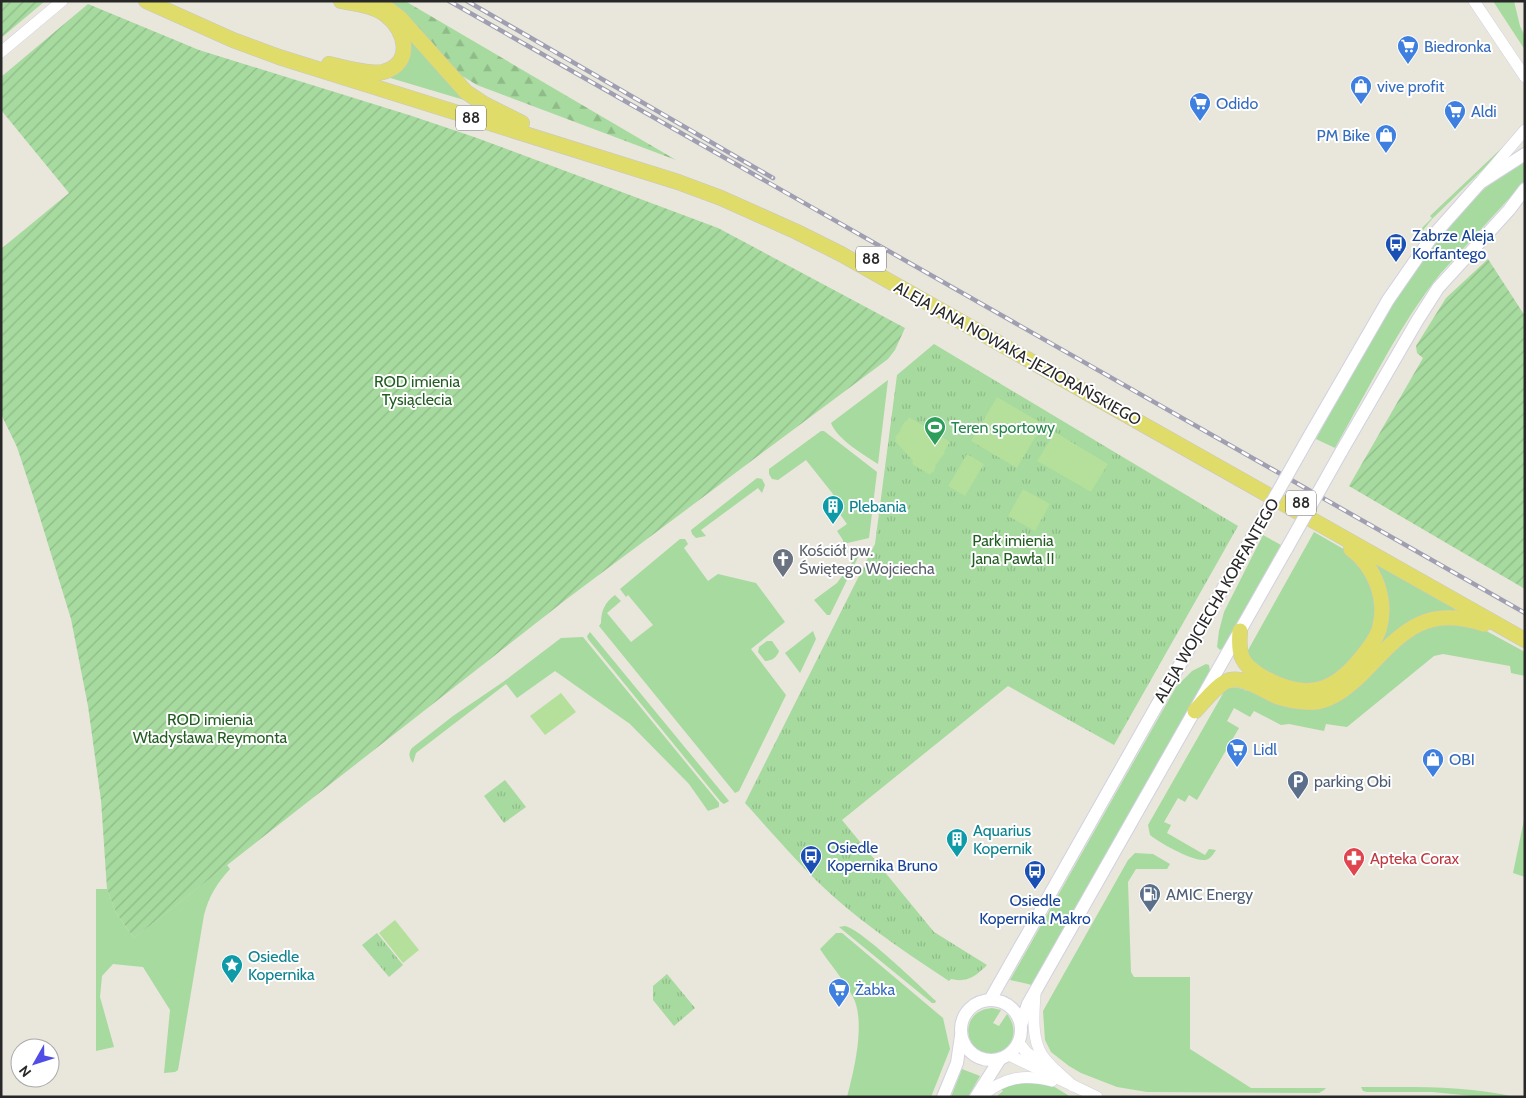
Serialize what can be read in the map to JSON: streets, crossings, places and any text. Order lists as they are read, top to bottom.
{
  "streets": {
    "main road": ["88", "ALEJA JANA NOWAKA-JEZIORAŃSKIEGO", "ALEJA WOJCIECHA KORFANTEGO"]
  },
  "parks": ["ROD imienia Tysiąclecia", "Park imienia Jana Pawła II", "ROD imienia Władysława Reymonta"],
  "places": {
    "supermarket": [
      "Biedronka",
      "Odido",
      "Aldi",
      "Lidl",
      "Żabka"
    ],
    "shop": ["vive profit", "PM Bike", "OBI"],
    "bus stop": ["Zabrze Aleja Korfantego", "Osiedle Kopernika Bruno", "Osiedle Kopernika Makro"],
    "sports": ["Teren sportowy"],
    "building": ["Plebania", "Aquarius Kopernik"],
    "church": ["Kościół pw. Świętego Wojciecha"],
    "parking": ["parking Obi"],
    "pharmacy": ["Apteka Corax"],
    "fuel station": ["AMIC Energy"],
    "place": ["Osiedle Kopernika"]
  },
  "north": "bottom left"
}
